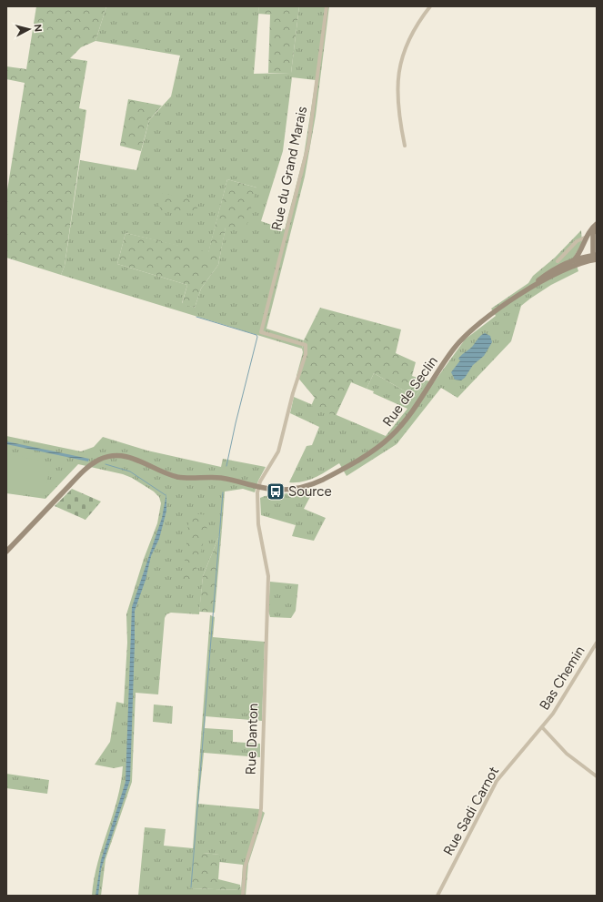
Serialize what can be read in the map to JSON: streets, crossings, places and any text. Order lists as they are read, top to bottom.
{
  "streets": {
    "main road": ["Rue de Seclin"],
    "street": [
      "Rue du Grand Marais",
      "Bas Chemin",
      "Rue Danton",
      "Rue Sadi Carnot"
    ]
  },
  "crossings": [
    ["Rue du Grand Marais", "Rue de Seclin"],
    ["Rue du Grand Marais", "Rue Danton"],
    ["Rue de Seclin", "Rue Danton"],
    ["Bas Chemin", "Rue Sadi Carnot"]
  ],
  "places": {
    "bus stop": ["Source"]
  },
  "north": "right"
}
